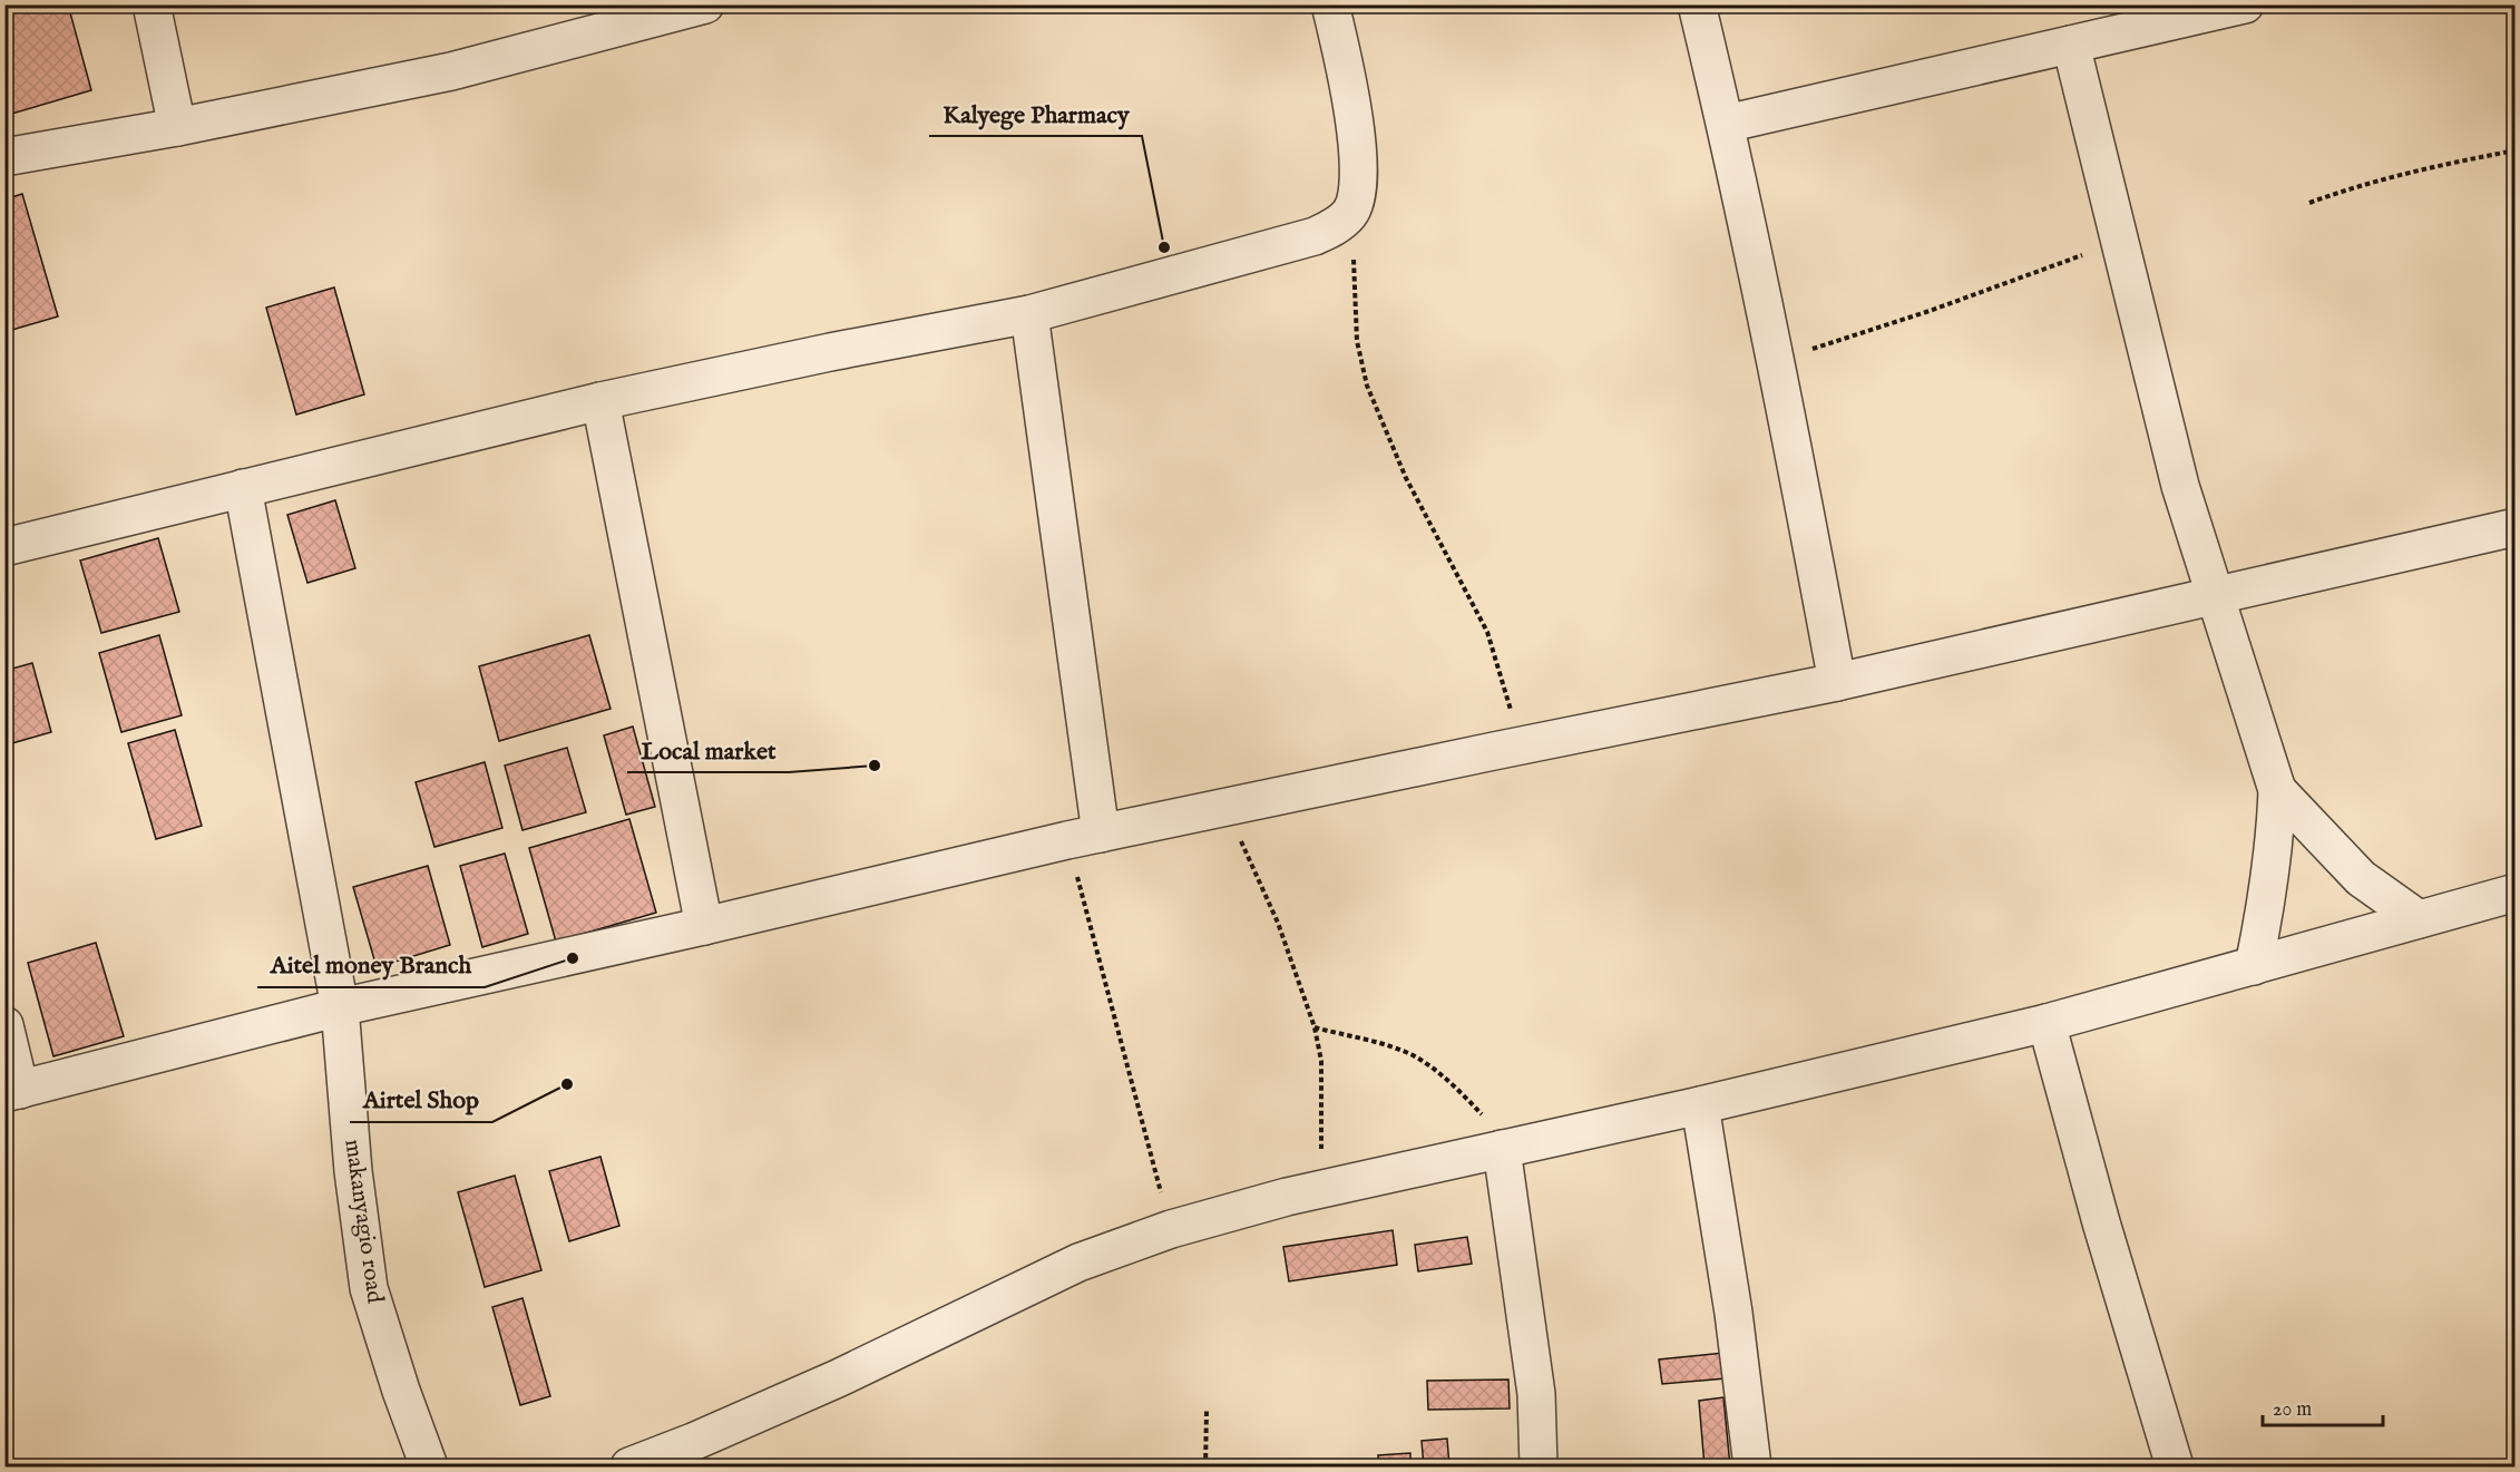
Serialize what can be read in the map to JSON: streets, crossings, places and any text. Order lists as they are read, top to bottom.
{
  "streets": {
    "street": ["makanyagio road"]
  },
  "places": [
    "Kalyege Pharmacy",
    "Local market",
    "Aitel money Branch",
    "Airtel Shop"
  ],
  "scale_bar": "20 m"
}
